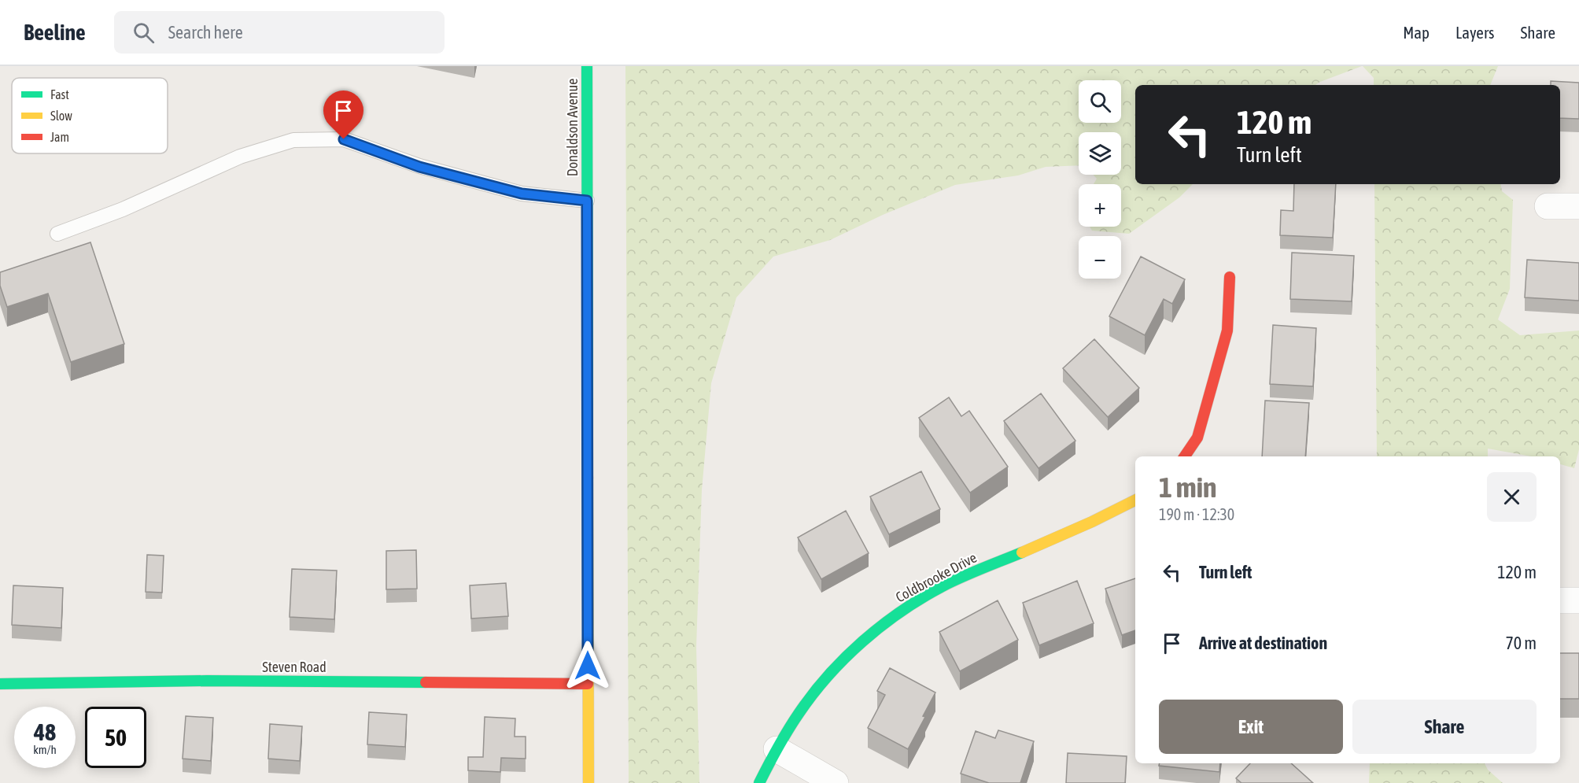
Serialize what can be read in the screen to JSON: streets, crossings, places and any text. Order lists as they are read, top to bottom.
{
  "streets": {
    "street": ["Donaldson Avenue", "Coldbrooke Drive", "Steven Road"]
  },
  "crossings": [
    ["Donaldson Avenue", "Steven Road"]
  ],
  "legend": ["Fast", "Slow", "Jam"],
  "page": {
    "header": "Beeline",
    "search": "Search here",
    "nav": ["Map", "Layers", "Share"],
    "map_buttons": ["+", "−"],
    "turn": ["120 m", "Turn left"],
    "heading": ["1 min", "190 m · 12:30"],
    "list": [
      {
        "name": "Turn left",
        "value": "120 m"
      },
      {
        "name": "Arrive at destination",
        "value": "70 m"
      }
    ],
    "buttons": ["Exit", "Share"],
    "speed": "48 km/h",
    "limit": "50"
  }
}
